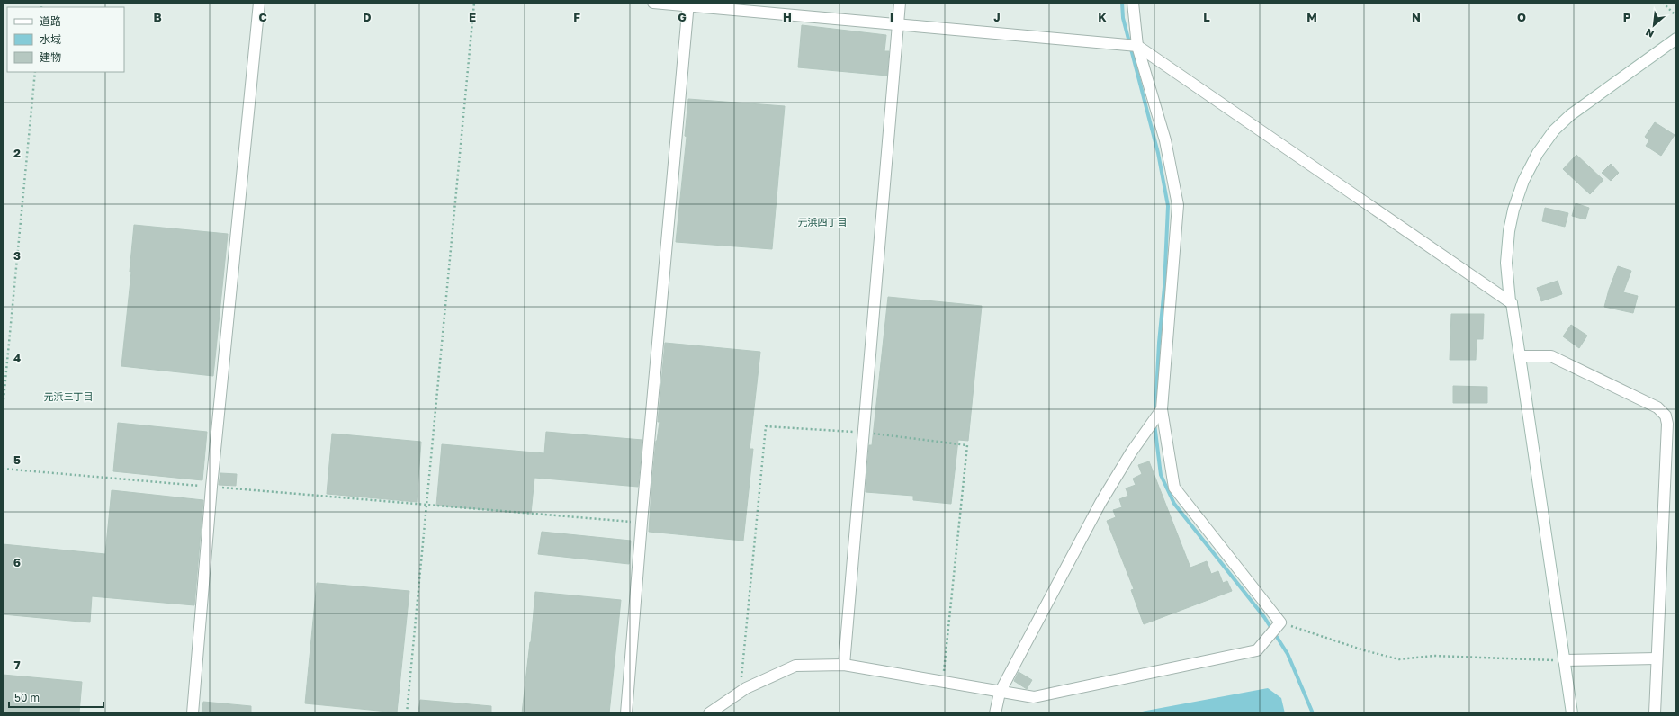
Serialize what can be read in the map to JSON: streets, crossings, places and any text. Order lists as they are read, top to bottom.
{
  "districts": ["元浜四丁目", "元浜三丁目"],
  "legend": ["道路", "水域", "建物"],
  "scale_bar": "50 m",
  "north": "bottom left",
  "grid": {
    "columns": [
      "B",
      "C",
      "D",
      "E",
      "F",
      "G",
      "H",
      "I",
      "J",
      "K",
      "L",
      "M",
      "N",
      "O",
      "P"
    ],
    "rows": [
      "2",
      "3",
      "4",
      "5",
      "6",
      "7"
    ]
  }
}
